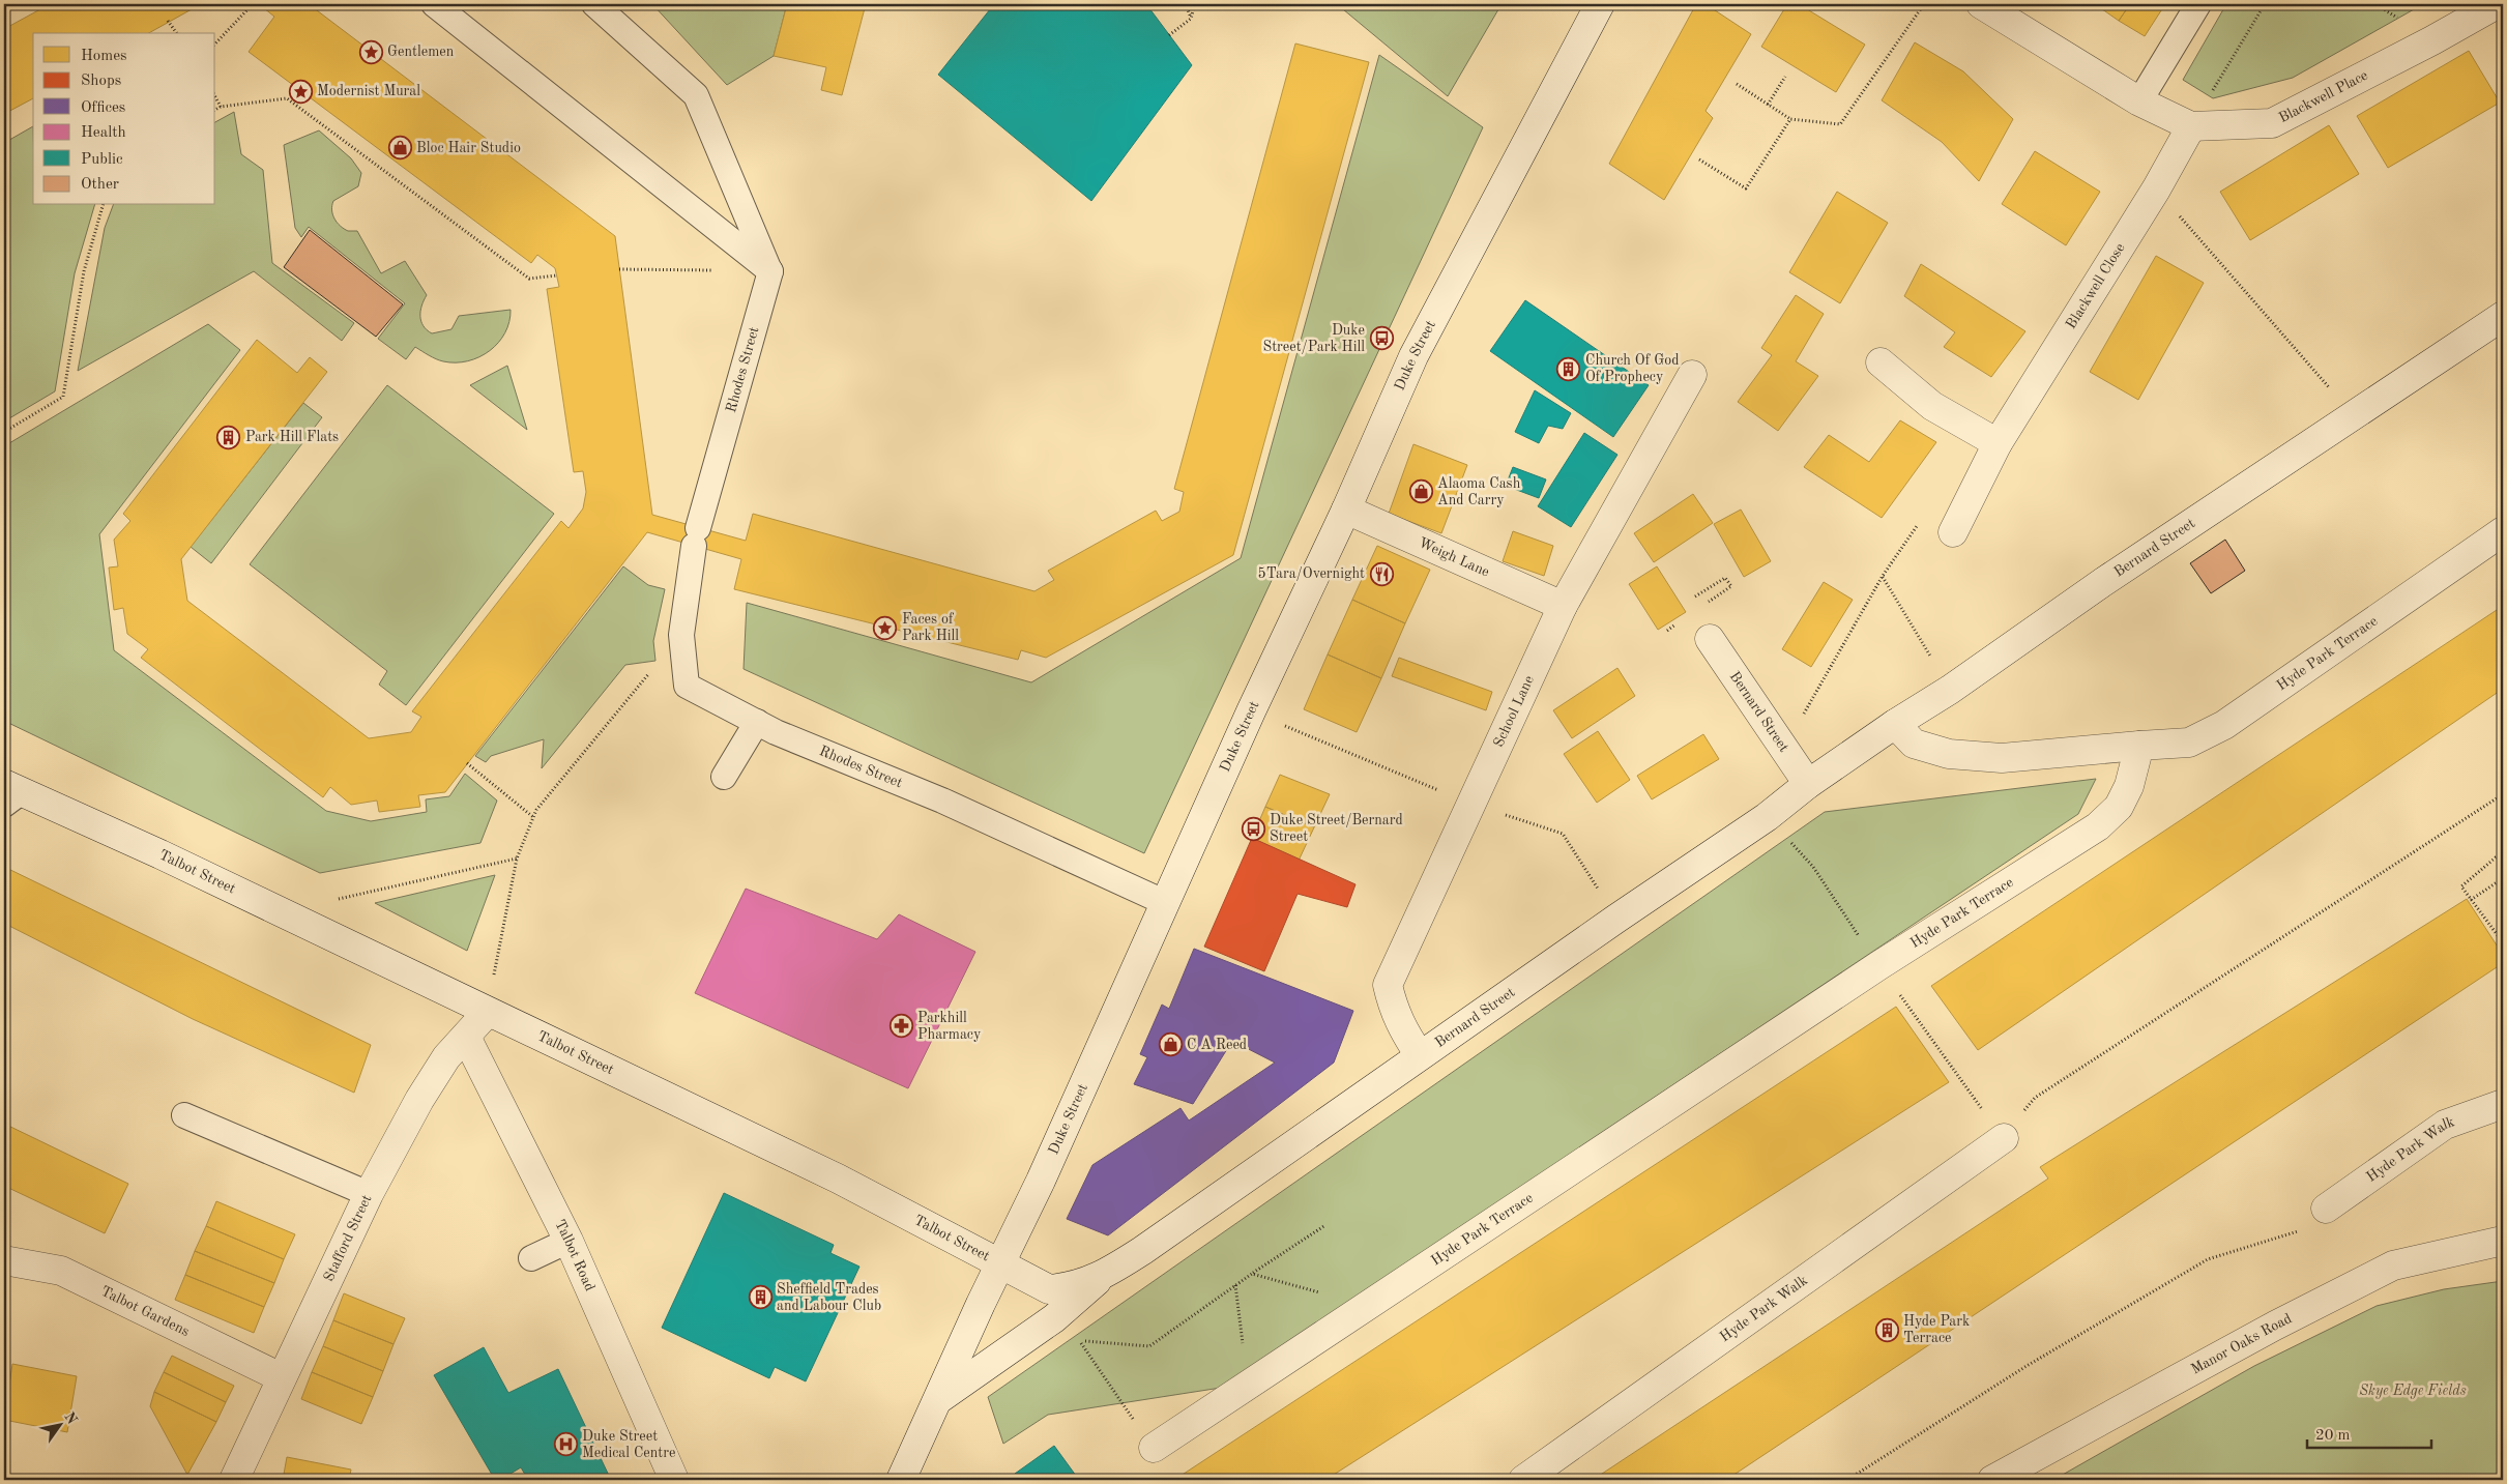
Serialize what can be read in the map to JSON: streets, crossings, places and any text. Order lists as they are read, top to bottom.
{
  "streets": {
    "street": [
      "Blackwell Place",
      "Blackwell Close",
      "Duke Street",
      "Bernard Street",
      "Weigh Lane",
      "Hyde Park Terrace",
      "School Lane",
      "Talbot Street",
      "Hyde Park Walk",
      "Stafford Street",
      "Talbot Road",
      "Talbot Gardens",
      "Manor Oaks Road"
    ],
    "lane": ["Rhodes Street"]
  },
  "crossings": [
    ["Blackwell Place", "Blackwell Close"],
    ["Duke Street", "Rhodes Street"],
    ["Duke Street", "Weigh Lane"],
    ["Duke Street", "Talbot Street"],
    ["Bernard Street", "Hyde Park Terrace"],
    ["Bernard Street", "School Lane"],
    ["Bernard Street", "Talbot Street"],
    ["Weigh Lane", "School Lane"],
    ["Talbot Street", "Stafford Street"],
    ["Stafford Street", "Talbot Road"],
    ["Stafford Street", "Talbot Gardens"]
  ],
  "parks": ["Skye Edge Fields"],
  "places": {
    "place": ["Gentlemen", "Modernist Mural", "Faces of Park Hill"],
    "shop": ["Bloc Hair Studio", "Alaoma Cash And Carry", "C A Reed"],
    "bus stop": ["Duke Street/Park Hill", "Duke Street/Bernard Street"],
    "building": [
      "Church Of God Of Prophecy",
      "Park Hill Flats",
      "Sheffield Trades and Labour Club",
      "Hyde Park Terrace"
    ],
    "restaurant": ["5Tara/Overnight"],
    "pharmacy": ["Parkhill Pharmacy"],
    "hospital": ["Duke Street Medical Centre"]
  },
  "legend": [
    "Homes",
    "Shops",
    "Offices",
    "Health",
    "Public",
    "Other"
  ],
  "scale_bar": "20 m",
  "north": "top right"
}
